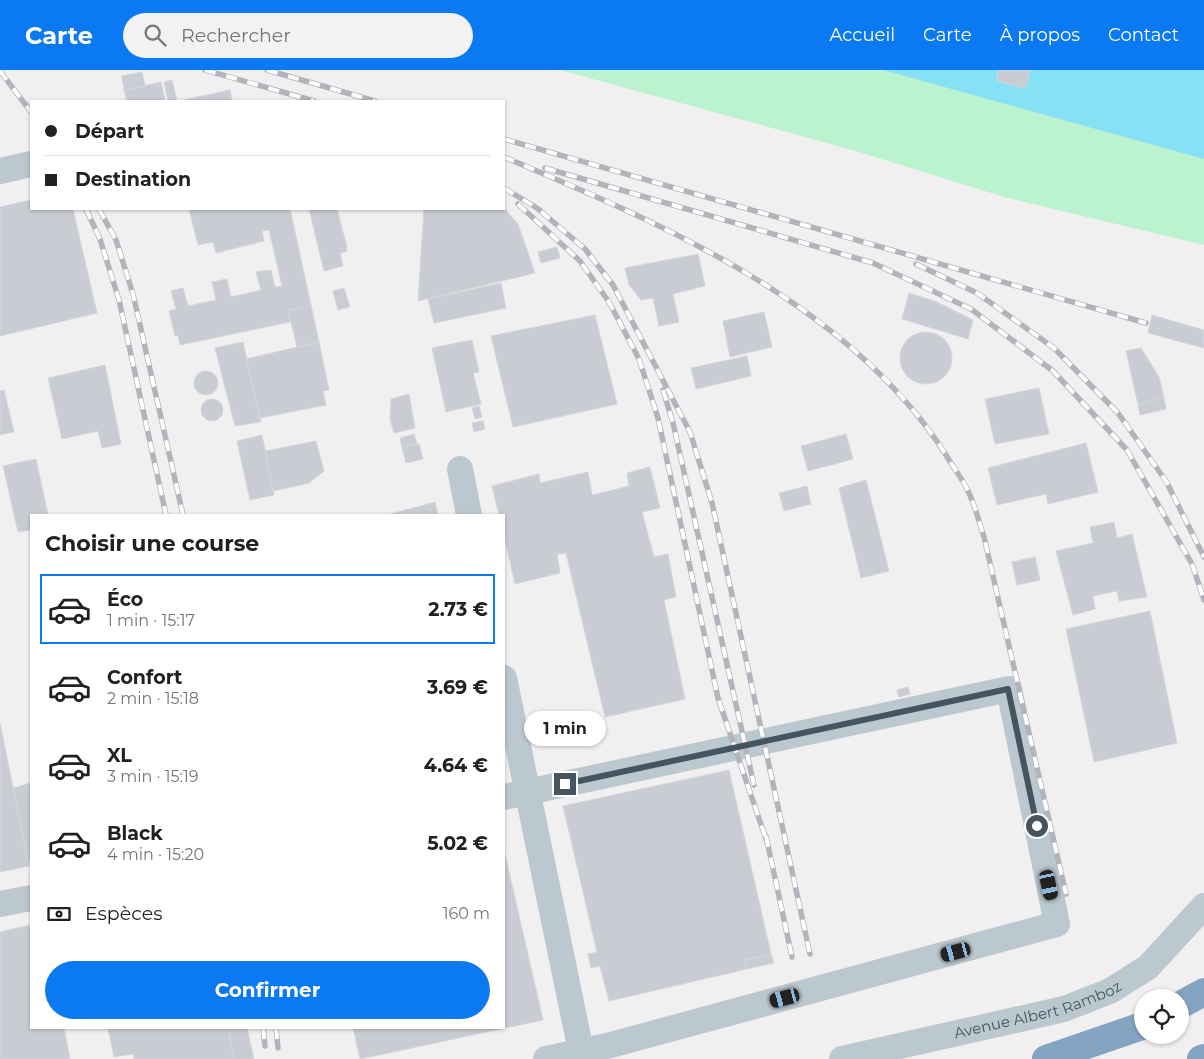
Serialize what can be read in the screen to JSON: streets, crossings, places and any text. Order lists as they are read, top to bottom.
{
  "streets": {
    "street": ["Avenue Albert Ramboz"]
  },
  "page": {
    "header": "Carte",
    "search": "Rechercher",
    "nav": [
      "Accueil",
      "Carte",
      "À propos",
      "Contact"
    ],
    "banner": ["Départ", "Destination"],
    "heading": "Choisir une course",
    "list": [
      {
        "name": "Éco",
        "note": "1 min · 15:17",
        "value": "2.73 €"
      },
      {
        "name": "Confort",
        "note": "2 min · 15:18",
        "value": "3.69 €"
      },
      {
        "name": "XL",
        "note": "3 min · 15:19",
        "value": "4.64 €"
      },
      {
        "name": "Black",
        "note": "4 min · 15:20",
        "value": "5.02 €"
      }
    ],
    "bubble": "1 min",
    "pay": ["Espèces", "160 m"],
    "buttons": "Confirmer"
  }
}
